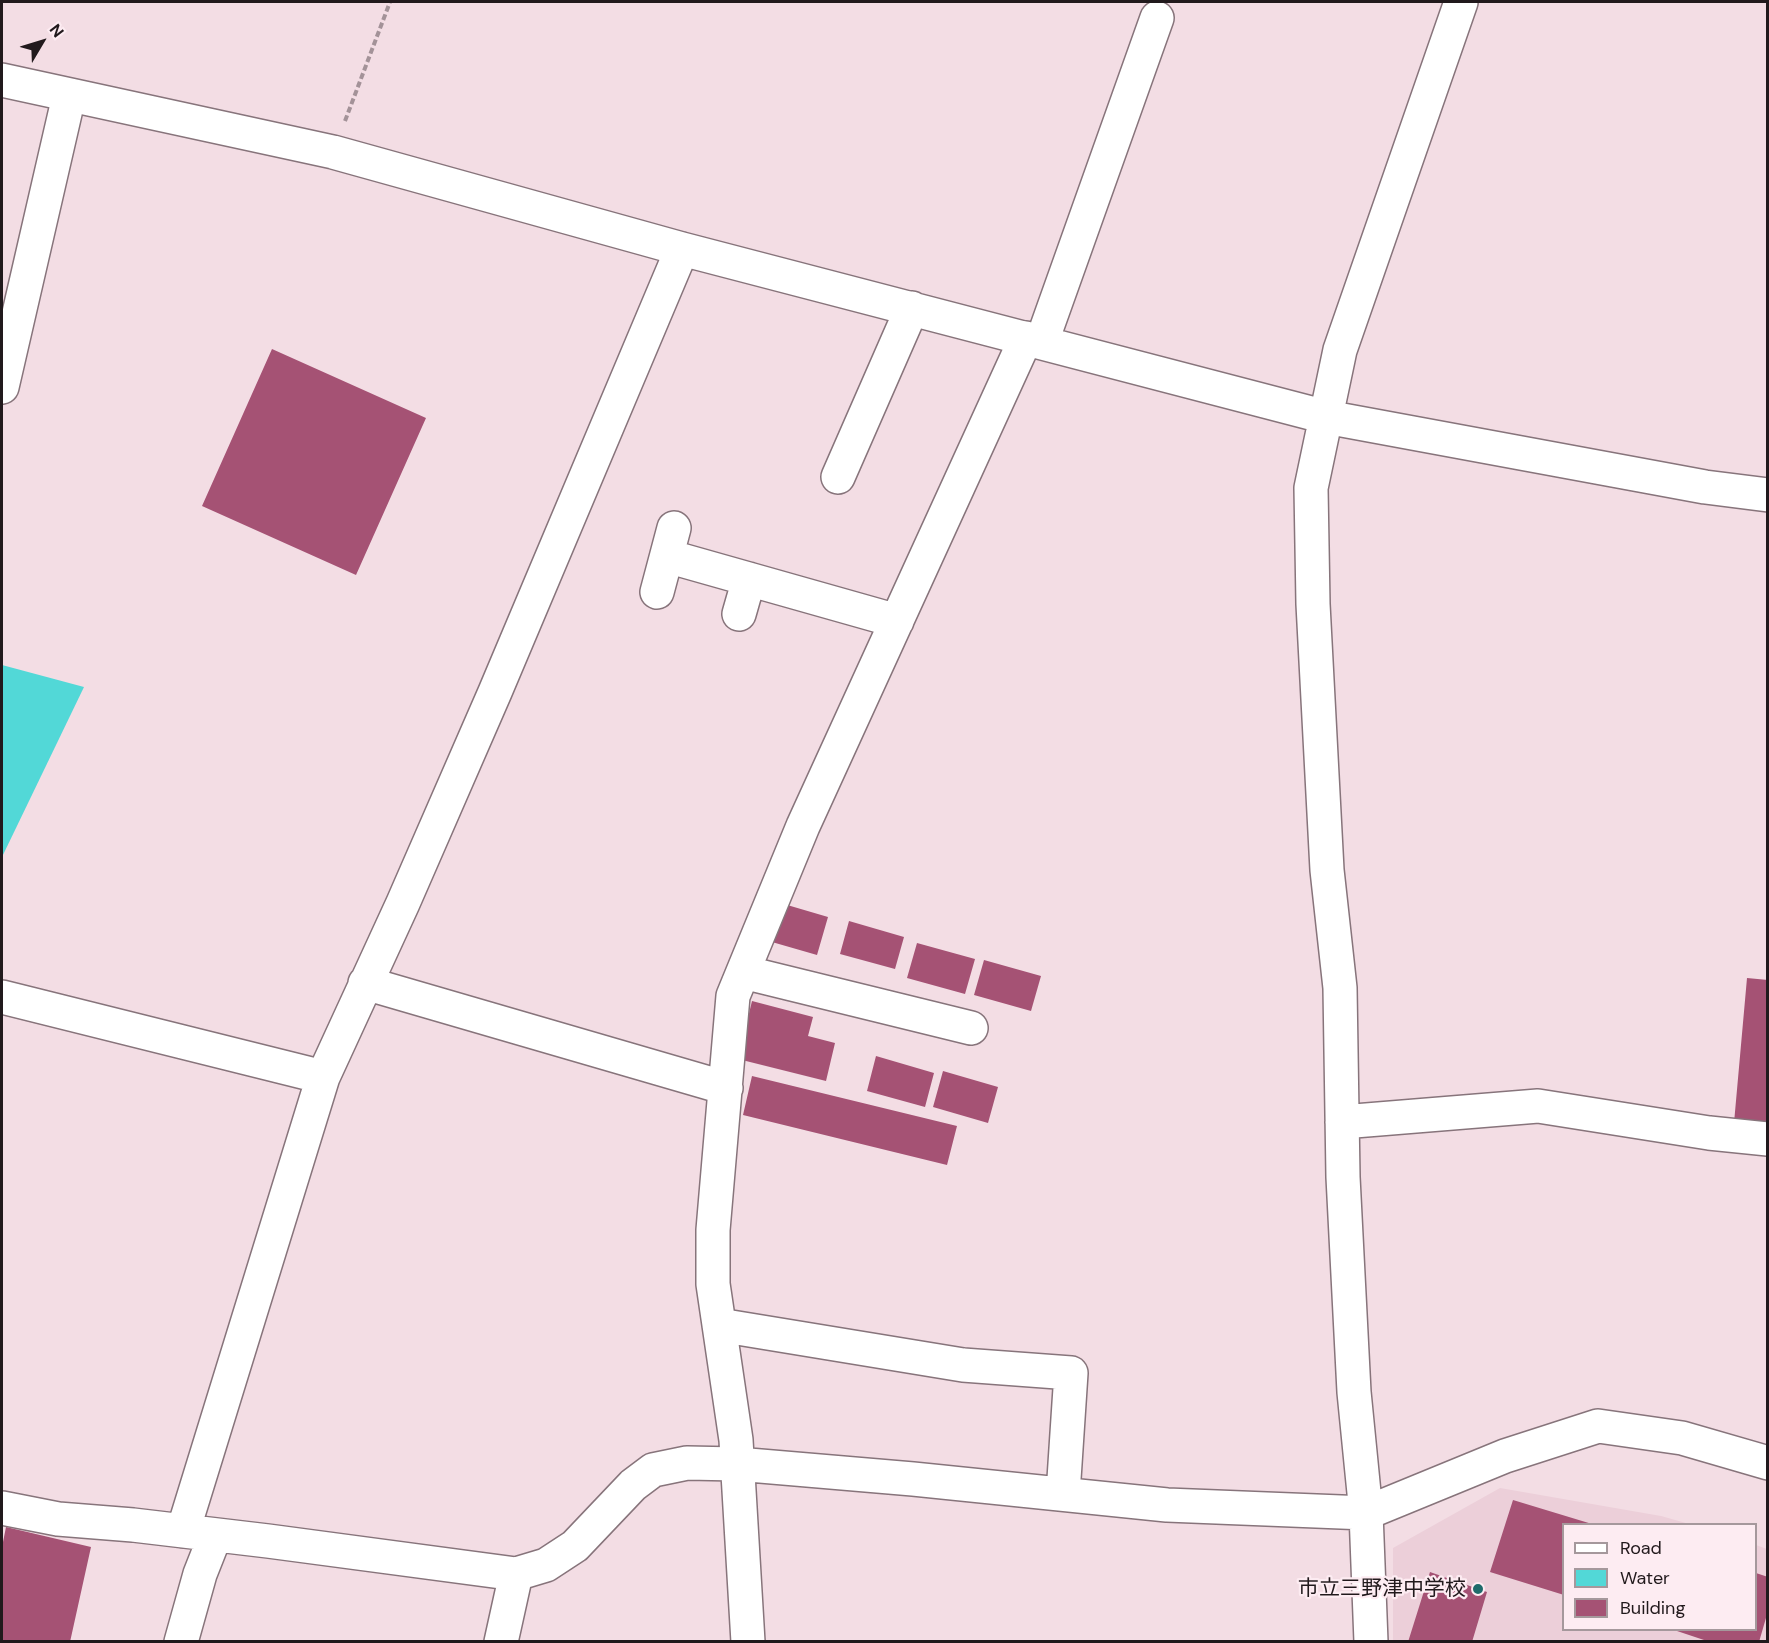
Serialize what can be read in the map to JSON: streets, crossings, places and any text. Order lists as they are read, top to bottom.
{
  "places": ["市立三野津中学校"],
  "legend": ["Road", "Water", "Building"],
  "north": "top right"
}
